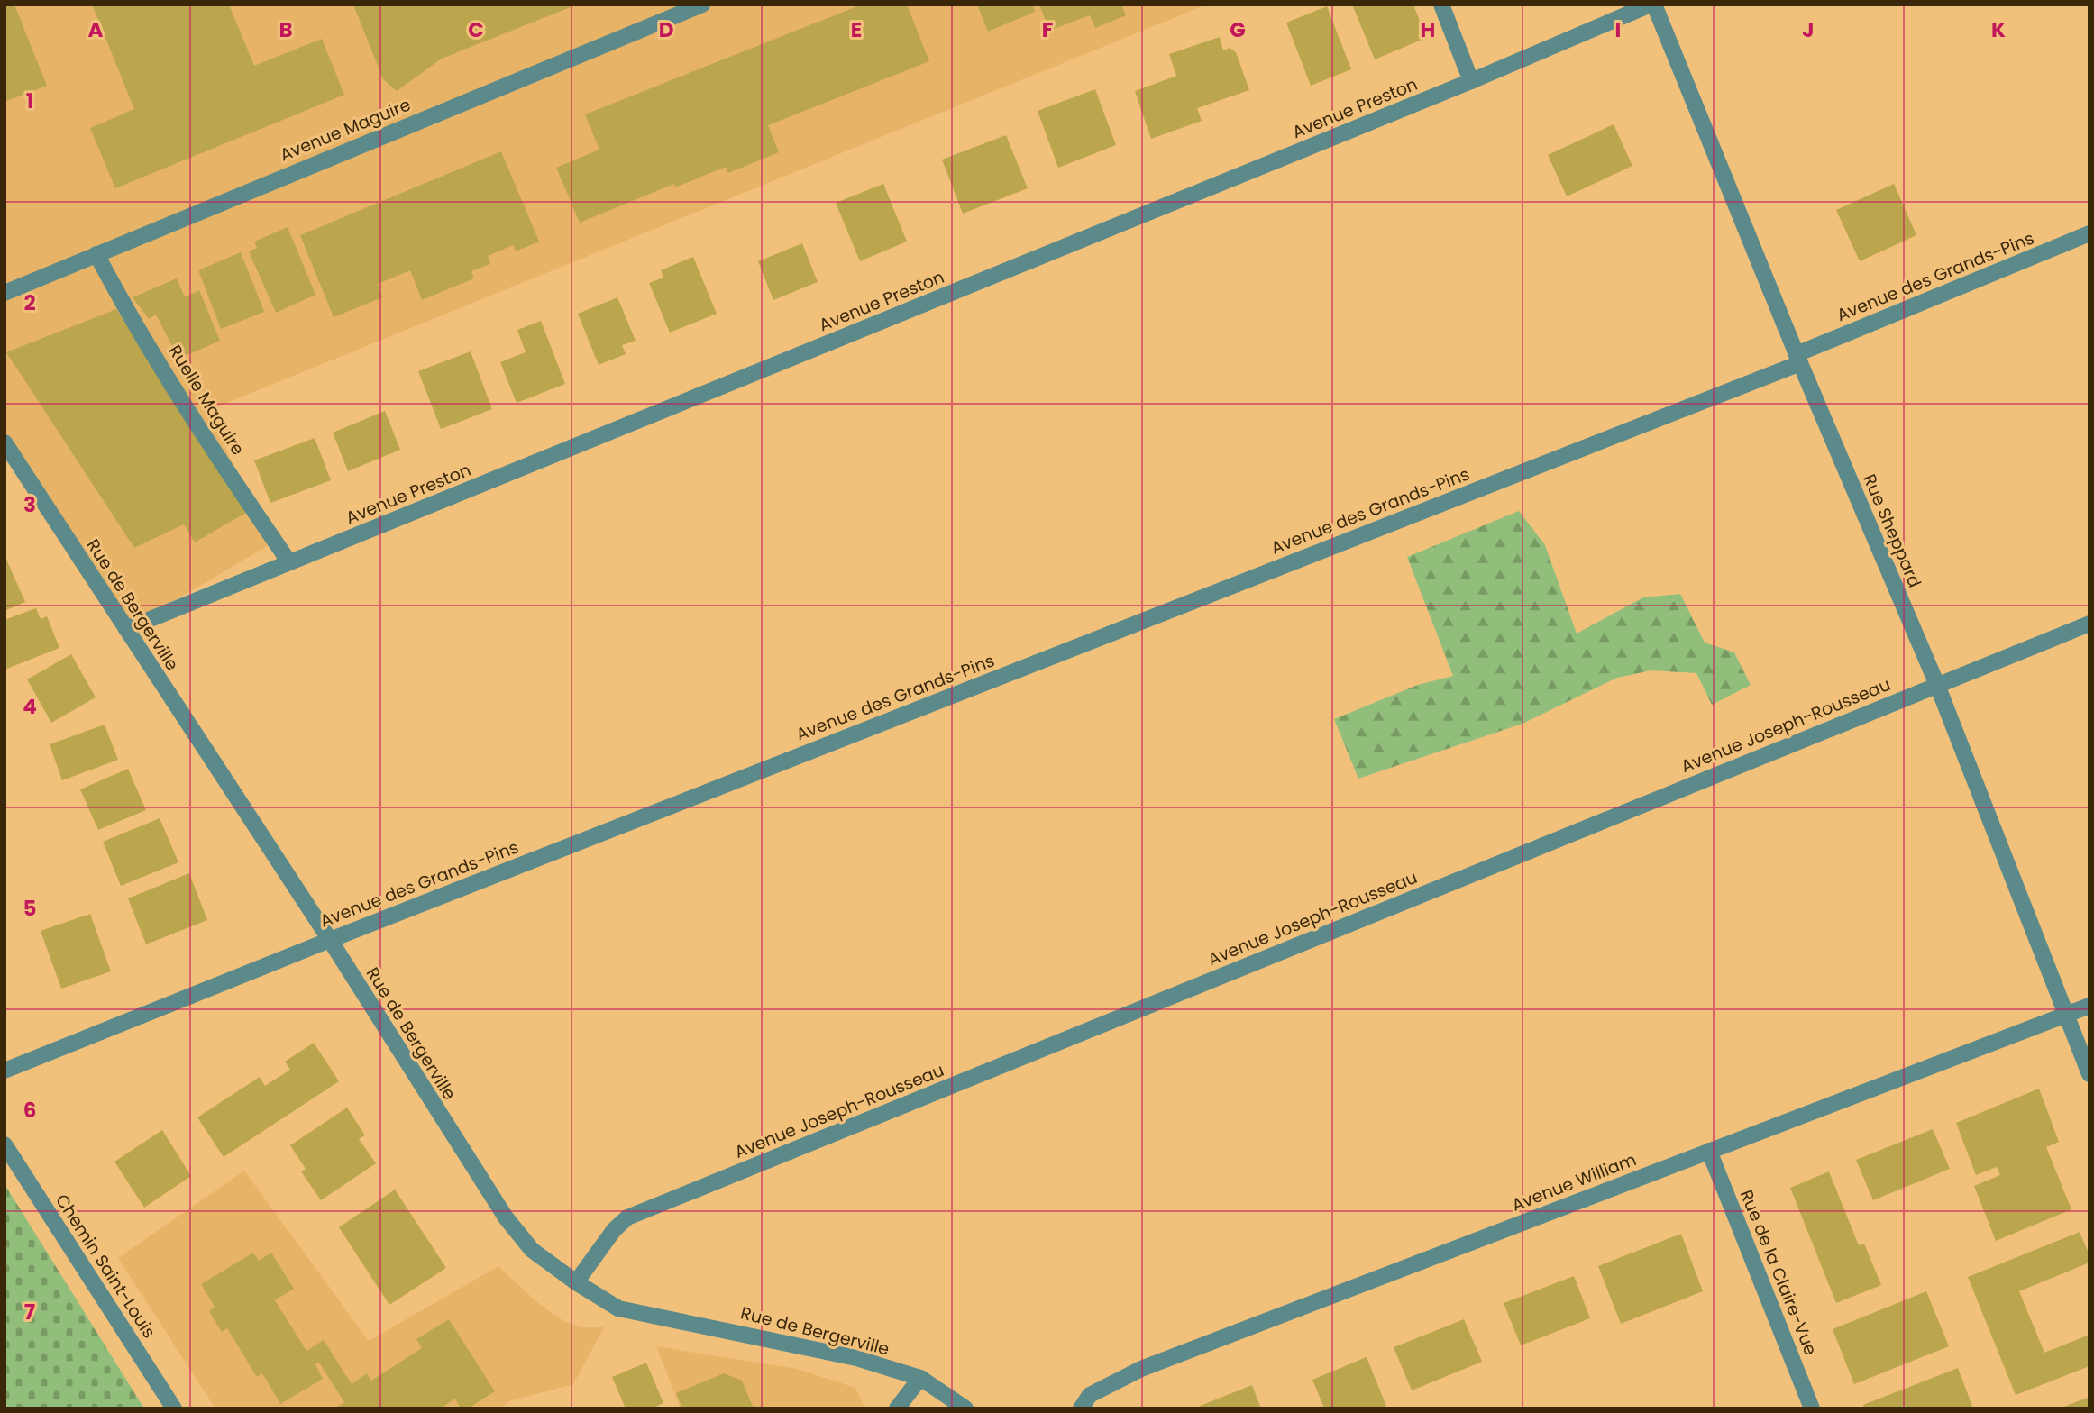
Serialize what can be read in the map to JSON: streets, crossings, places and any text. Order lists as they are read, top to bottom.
{
  "streets": {
    "street": [
      "Avenue Preston",
      "Avenue Maguire",
      "Avenue des Grands-Pins",
      "Ruelle Maguire",
      "Rue Sheppard",
      "Rue de Bergerville",
      "Avenue Joseph-Rousseau",
      "Avenue William",
      "Chemin Saint-Louis",
      "Rue de la Claire-Vue"
    ]
  },
  "crossings": [
    ["Avenue Preston", "Ruelle Maguire"],
    ["Avenue Preston", "Rue Sheppard"],
    ["Avenue Preston", "Rue de Bergerville"],
    ["Avenue Maguire", "Ruelle Maguire"],
    ["Avenue des Grands-Pins", "Rue Sheppard"],
    ["Avenue des Grands-Pins", "Rue de Bergerville"],
    ["Rue Sheppard", "Avenue Joseph-Rousseau"],
    ["Rue Sheppard", "Avenue William"],
    ["Rue de Bergerville", "Avenue Joseph-Rousseau"],
    ["Avenue William", "Rue de la Claire-Vue"]
  ],
  "grid": {
    "columns": [
      "A",
      "B",
      "C",
      "D",
      "E",
      "F",
      "G",
      "H",
      "I",
      "J",
      "K"
    ],
    "rows": [
      "1",
      "2",
      "3",
      "4",
      "5",
      "6",
      "7"
    ]
  }
}
